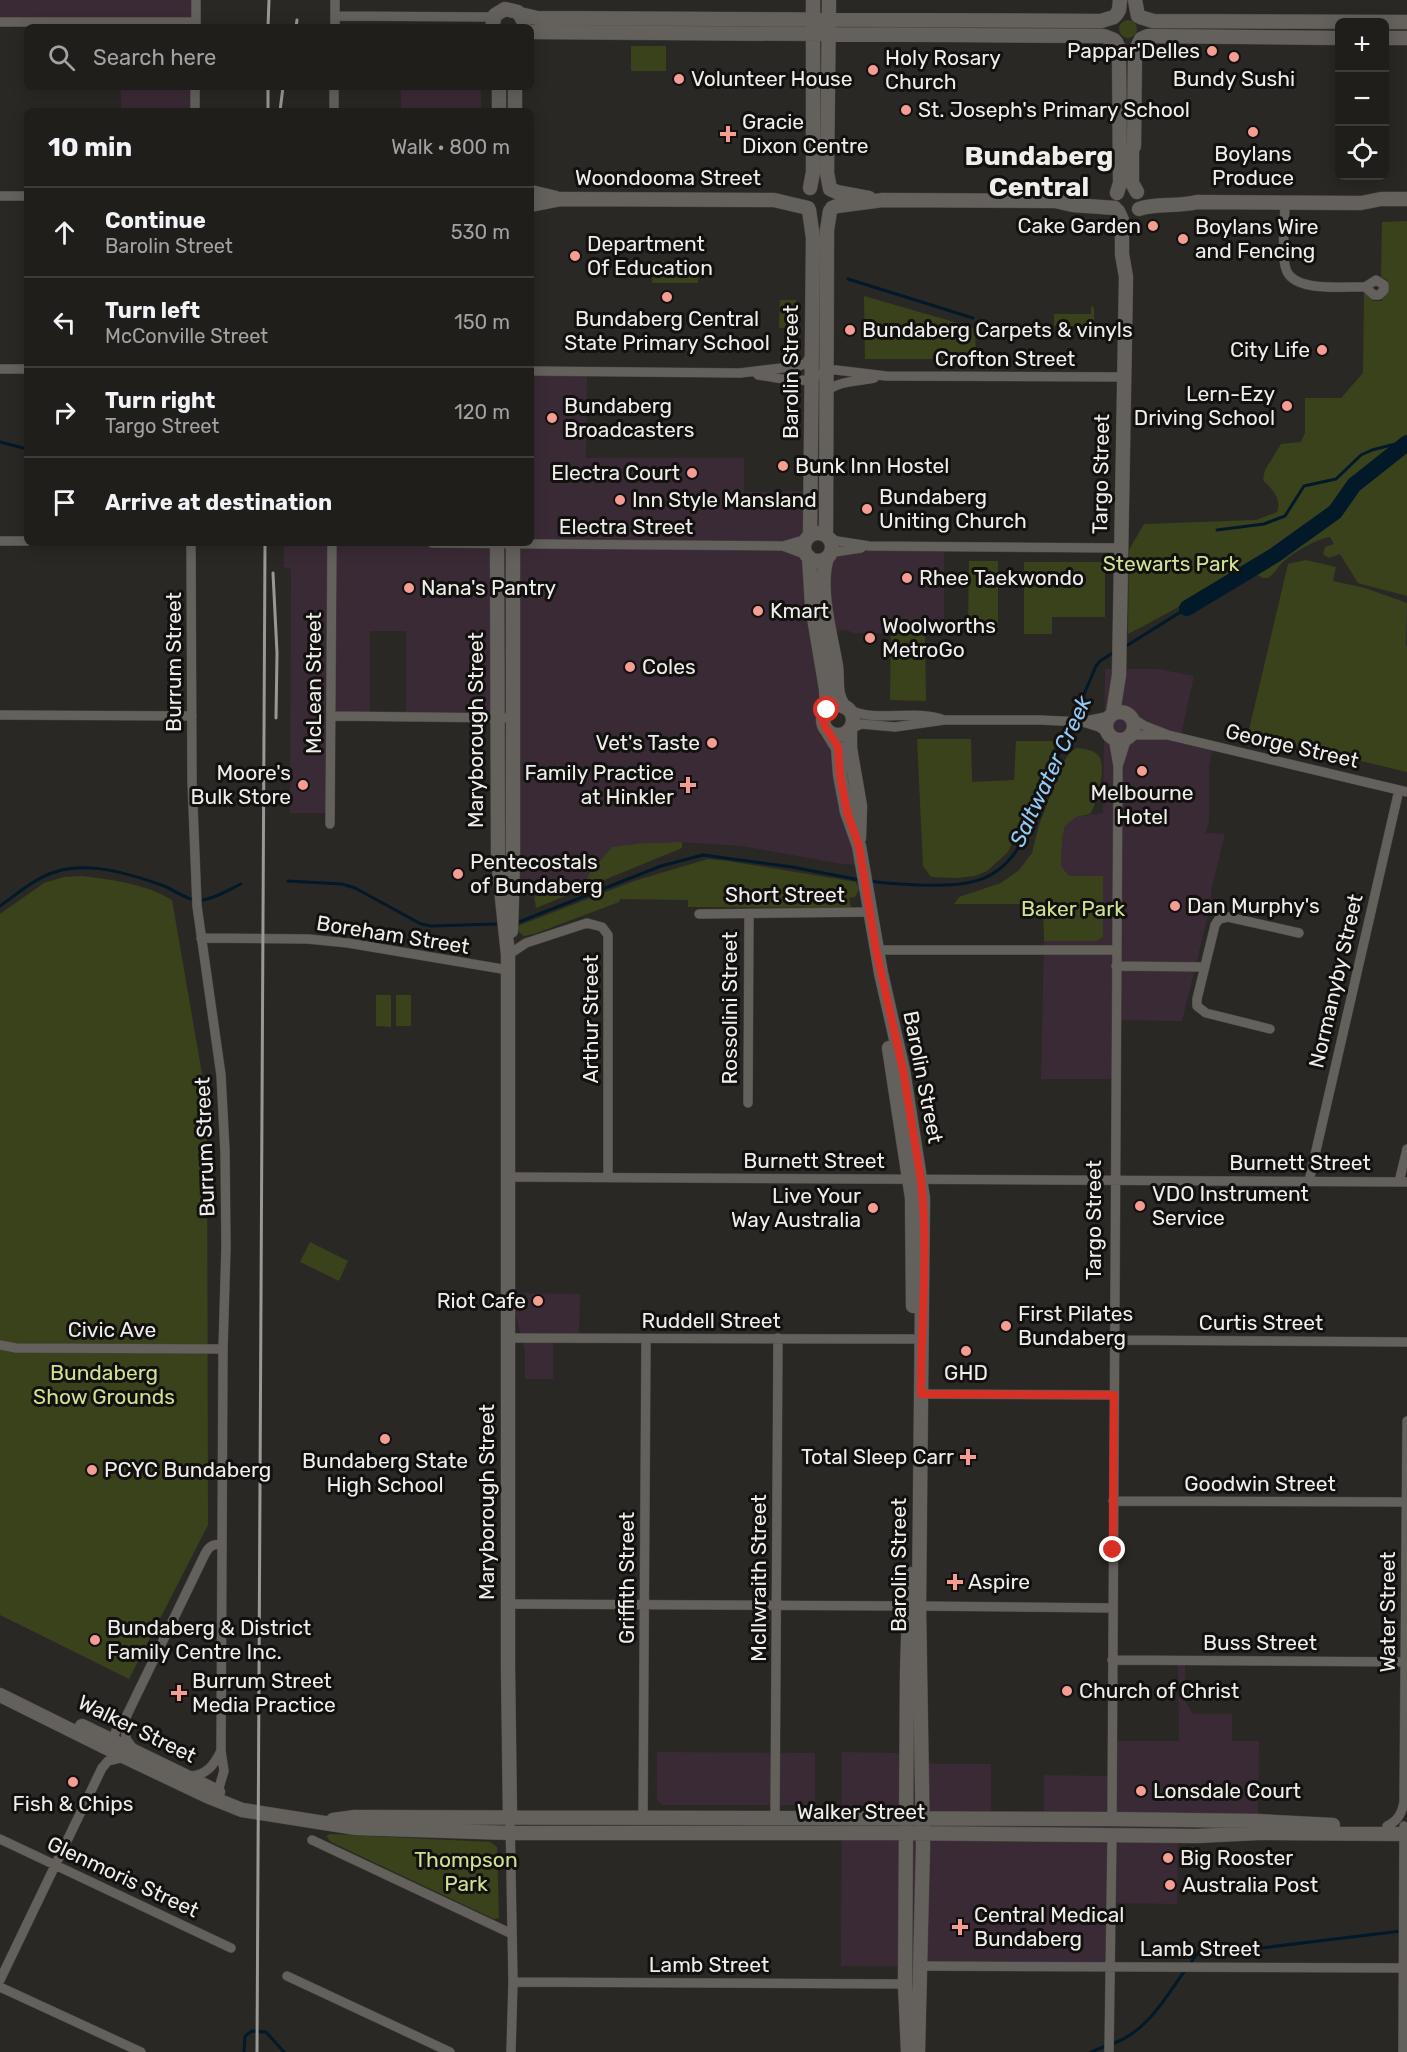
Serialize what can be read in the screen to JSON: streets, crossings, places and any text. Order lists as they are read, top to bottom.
{
  "streets": {
    "main road": [
      "Woondooma Street",
      "Barolin Street",
      "Targo Street",
      "Maryborough Street",
      "Walker Street"
    ],
    "street": [
      "Crofton Street",
      "Electra Street",
      "Burrum Street",
      "McLean Street",
      "George Street",
      "Short Street",
      "Boreham Street",
      "Normanyby Street",
      "Rossolini Street",
      "Arthur Street",
      "Burnett Street",
      "Ruddell Street",
      "Curtis Street",
      "Civic Ave",
      "Goodwin Street",
      "Griffith Street",
      "McIlwraith Street",
      "Water Street",
      "Buss Street",
      "Glenmoris Street",
      "Lamb Street"
    ]
  },
  "crossings": [
    ["Woondooma Street", "Barolin Street"],
    ["Crofton Street", "Barolin Street"],
    ["Crofton Street", "Targo Street"],
    ["Barolin Street", "Electra Street"],
    ["Barolin Street", "Short Street"],
    ["Barolin Street", "Burnett Street"],
    ["Barolin Street", "Ruddell Street"],
    ["Barolin Street", "Walker Street"],
    ["Barolin Street", "Lamb Street"],
    ["Targo Street", "George Street"],
    ["Targo Street", "Burnett Street"],
    ["Targo Street", "Curtis Street"],
    ["Targo Street", "Goodwin Street"],
    ["Targo Street", "Buss Street"],
    ["Targo Street", "Walker Street"],
    ["Burrum Street", "Boreham Street"],
    ["Burrum Street", "Civic Ave"],
    ["Burrum Street", "Walker Street"],
    ["Maryborough Street", "Boreham Street"],
    ["Maryborough Street", "Arthur Street"],
    ["Maryborough Street", "Burnett Street"],
    ["Maryborough Street", "Ruddell Street"],
    ["Maryborough Street", "Walker Street"],
    ["Maryborough Street", "Lamb Street"],
    ["George Street", "Normanyby Street"],
    ["Short Street", "Rossolini Street"],
    ["Normanyby Street", "Burnett Street"],
    ["Arthur Street", "Burnett Street"],
    ["Ruddell Street", "Griffith Street"],
    ["Ruddell Street", "McIlwraith Street"],
    ["Goodwin Street", "Water Street"],
    ["Griffith Street", "Walker Street"],
    ["McIlwraith Street", "Walker Street"],
    ["Water Street", "Buss Street"],
    ["Water Street", "Walker Street"]
  ],
  "districts": ["Bundaberg Central"],
  "water": ["Saltwater Creek"],
  "parks": [
    "Stewarts Park",
    "Baker Park",
    "Bundaberg Show Grounds",
    "Thompson Park"
  ],
  "places": {
    "other": [
      "Pappar'Delles",
      "Bundy Sushi",
      "Holy Rosary Church",
      "Volunteer House",
      "St. Joseph's Primary School",
      "Boylans Produce",
      "Cake Garden",
      "Boylans Wire and Fencing",
      "Department Of Education",
      "Bundaberg Central State Primary School",
      "Bundaberg Carpets & vinyls",
      "City Life",
      "Lern-Ezy Driving School",
      "Bundaberg Broadcasters",
      "Bunk Inn Hostel",
      "Electra Court",
      "Inn Style Mansland",
      "Bundaberg Uniting Church",
      "Rhee Taekwondo",
      "Nana's Pantry",
      "Kmart",
      "Woolworths MetroGo",
      "Coles",
      "Vet's Taste",
      "Melbourne Hotel",
      "Moore's Bulk Store",
      "Pentecostals of Bundaberg",
      "Dan Murphy's",
      "VDO Instrument Service",
      "Live Your Way Australia",
      "Riot Cafe",
      "First Pilates Bundaberg",
      "GHD",
      "Bundaberg State High School",
      "PCYC Bundaberg",
      "Bundaberg & District Family Centre Inc.",
      "Church of Christ",
      "Fish & Chips",
      "Lonsdale Court",
      "Big Rooster",
      "Australia Post"
    ],
    "health": [
      "Gracie Dixon Centre",
      "Family Practice at Hinkler",
      "Total Sleep Carr",
      "Aspire",
      "Burrum Street Media Practice",
      "Central Medical Bundaberg"
    ]
  },
  "page": {
    "map_buttons": ["+", "−"],
    "search": "Search here",
    "heading": ["10 min", "Walk · 800 m"],
    "list": [
      ["Continue", "Barolin Street", "530 m"],
      ["Turn left", "McConville Street", "150 m"],
      ["Turn right", "Targo Street", "120 m"],
      "Arrive at destination"
    ]
  }
}
